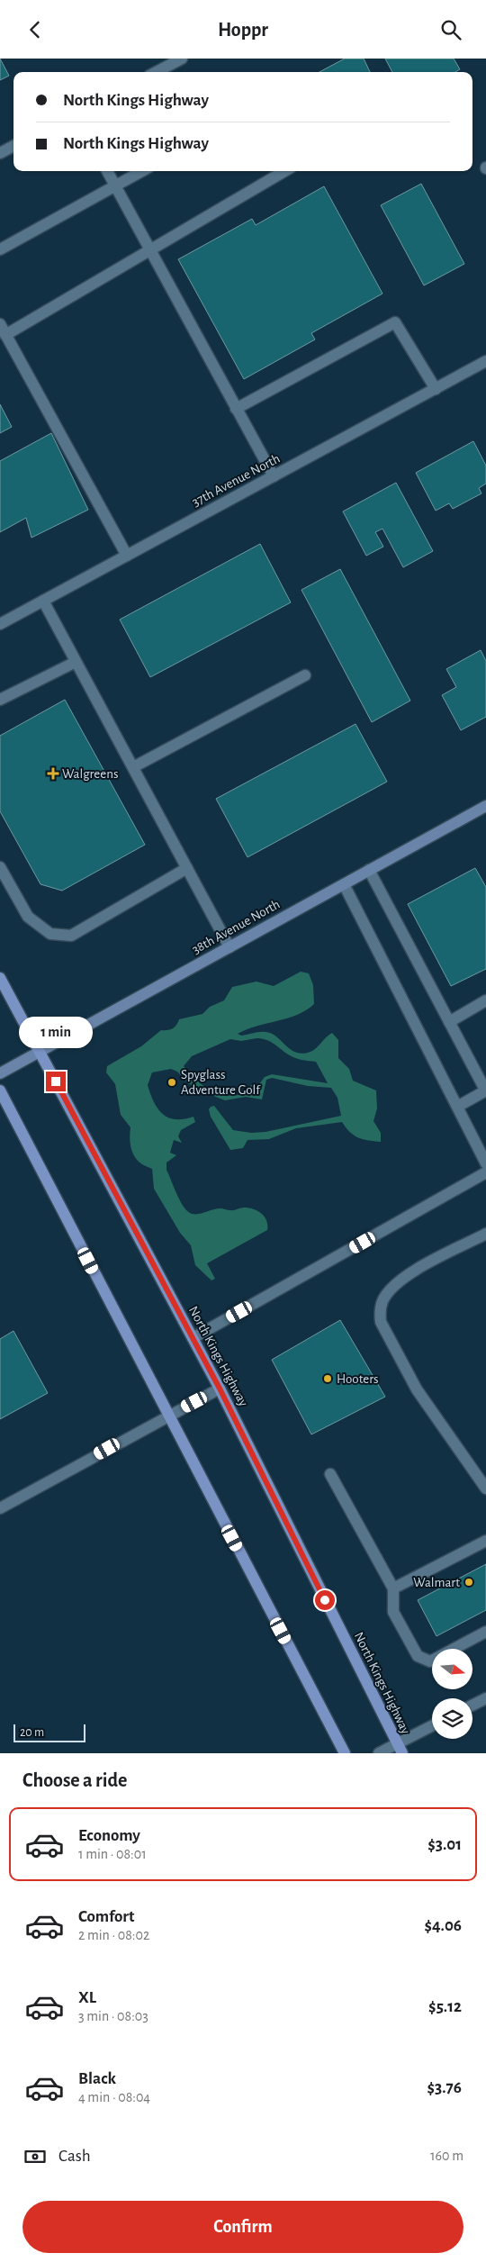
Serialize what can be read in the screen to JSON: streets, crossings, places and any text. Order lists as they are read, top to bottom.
{
  "streets": {
    "main road": ["38th Avenue North", "North Kings Highway"],
    "street": ["37th Avenue North"]
  },
  "crossings": [
    ["38th Avenue North", "North Kings Highway"]
  ],
  "places": {
    "health": ["Walgreens"],
    "other": ["Spyglass Adventure Golf", "Hooters", "Walmart"]
  },
  "scale_bar": "20 m",
  "north": "right",
  "page": {
    "header": "Hoppr",
    "banner": ["North Kings Highway", "North Kings Highway"],
    "bubble": "1 min",
    "scale": "20 m",
    "heading": "Choose a ride",
    "list": [
      {
        "name": "Economy",
        "note": "1 min · 08:01",
        "value": "$3.01"
      },
      {
        "name": "Comfort",
        "note": "2 min · 08:02",
        "value": "$4.06"
      },
      {
        "name": "XL",
        "note": "3 min · 08:03",
        "value": "$5.12"
      },
      {
        "name": "Black",
        "note": "4 min · 08:04",
        "value": "$3.76"
      }
    ],
    "pay": ["Cash", "160 m"],
    "buttons": "Confirm"
  }
}
